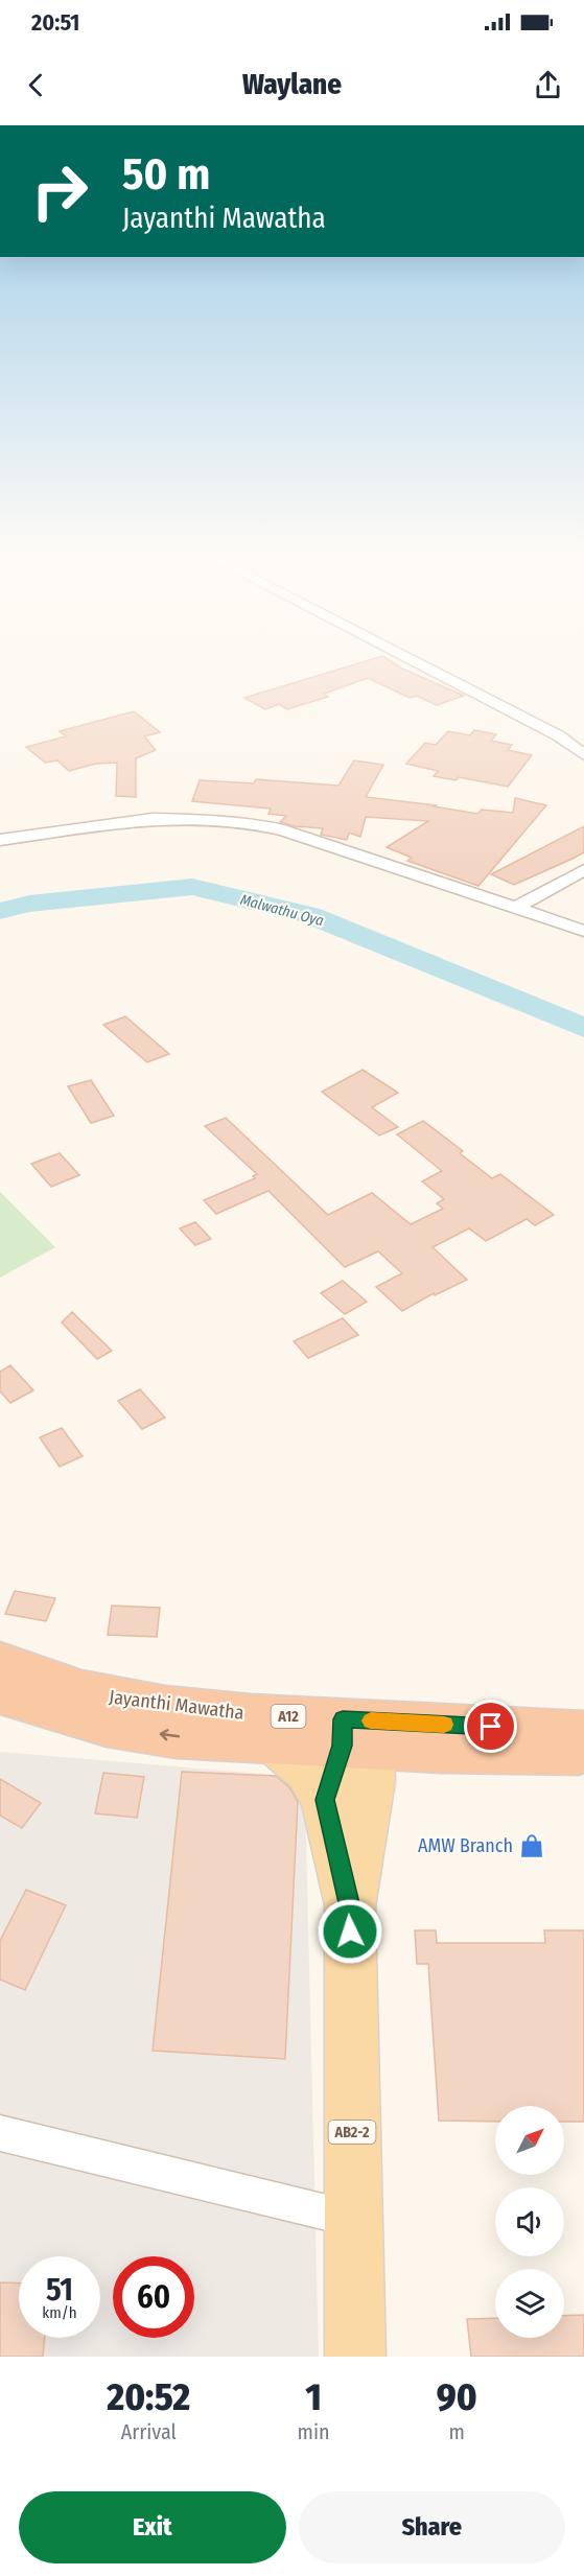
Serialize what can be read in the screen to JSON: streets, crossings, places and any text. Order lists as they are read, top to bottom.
{
  "streets": {
    "highway": ["Jayanthi Mawatha", "A12"],
    "main road": ["AB2-2"]
  },
  "crossings": [
    ["Jayanthi Mawatha", "AB2-2"]
  ],
  "water": ["Malwathu Oya"],
  "places": {
    "shop": ["AMW Branch"]
  },
  "north": "top right",
  "page": {
    "status": "20:51",
    "header": "Waylane",
    "turn": ["50 m", "Jayanthi Mawatha"],
    "speed": "51 km/h",
    "limit": "60",
    "eta": [
      "20:52",
      "Arrival",
      "1",
      "min",
      "90",
      "m"
    ],
    "buttons": ["Exit", "Share"]
  }
}
